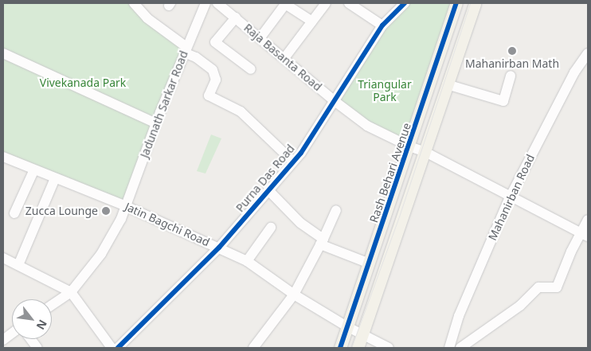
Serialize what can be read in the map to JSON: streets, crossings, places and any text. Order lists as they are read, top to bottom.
{
  "streets": {
    "main road": ["Rash Behari Avenue"],
    "street": [
      "Raja Basanta Road",
      "Jadunath Sarkar Road",
      "Purna Das Road",
      "Mahanirban Road",
      "Jatin Bagchi Road"
    ]
  },
  "crossings": [
    ["Raja Basanta Road", "Rash Behari Avenue"],
    ["Raja Basanta Road", "Purna Das Road"],
    ["Raja Basanta Road", "Mahanirban Road"],
    ["Jadunath Sarkar Road", "Jatin Bagchi Road"],
    ["Rash Behari Avenue", "Jatin Bagchi Road"],
    ["Purna Das Road", "Jatin Bagchi Road"]
  ],
  "parks": ["Vivekanada Park", "Triangular Park"],
  "places": ["Mahanirban Math", "Zucca Lounge"],
  "north": "bottom right"
}
